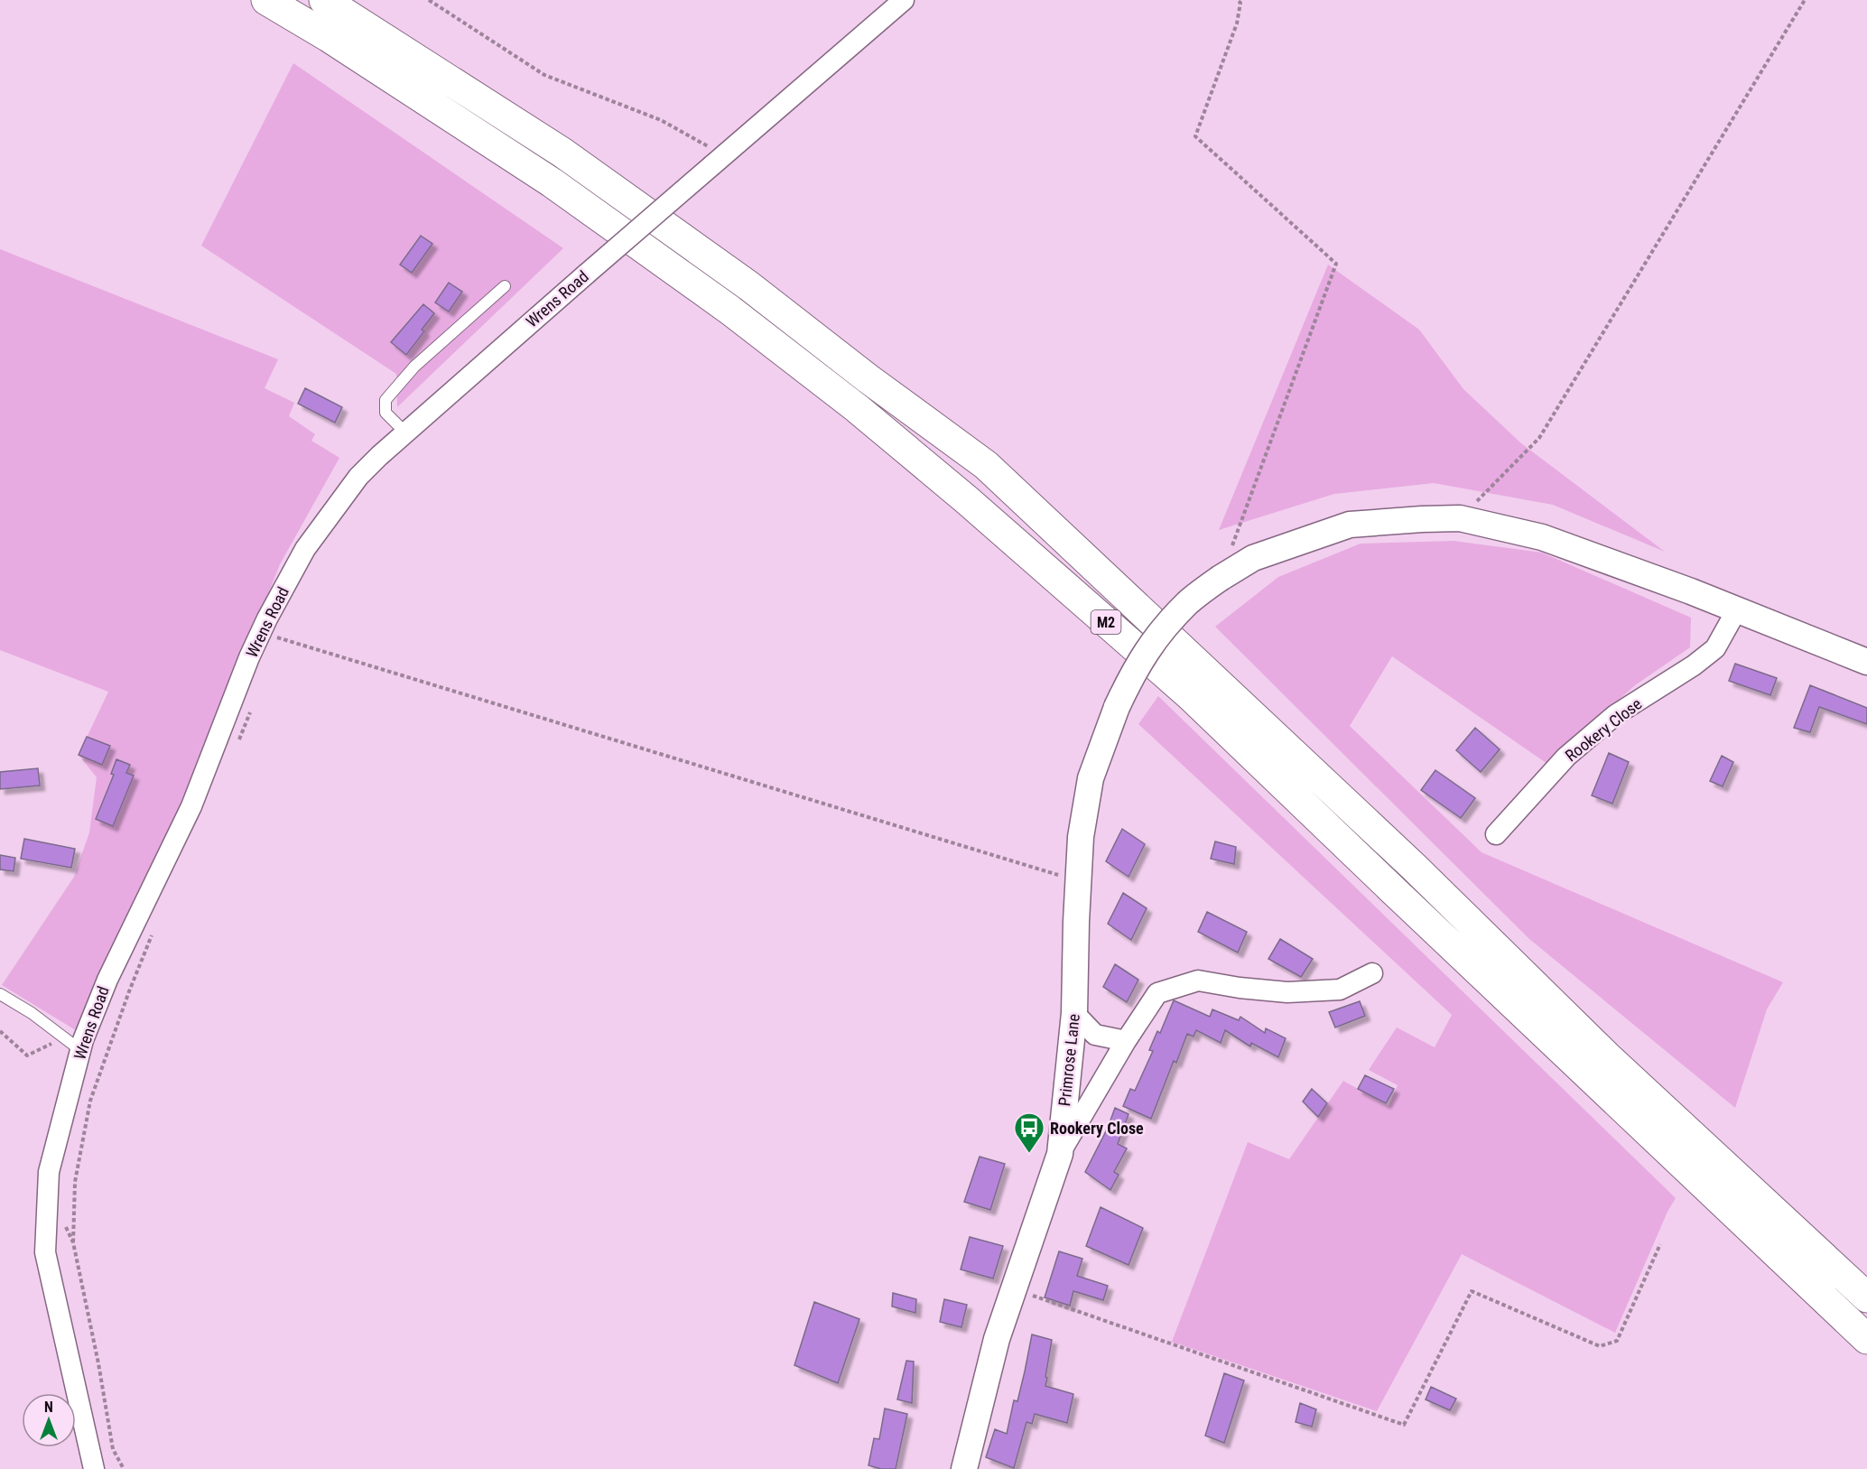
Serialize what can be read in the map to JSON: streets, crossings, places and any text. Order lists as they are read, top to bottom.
{
  "streets": {
    "highway": ["M2"],
    "street": ["Wrens Road", "Rookery Close", "Primrose Lane"]
  },
  "crossings": [
    ["Rookery Close", "Primrose Lane"]
  ],
  "places": {
    "bus stop": ["Rookery Close"]
  },
  "north": "top"
}
